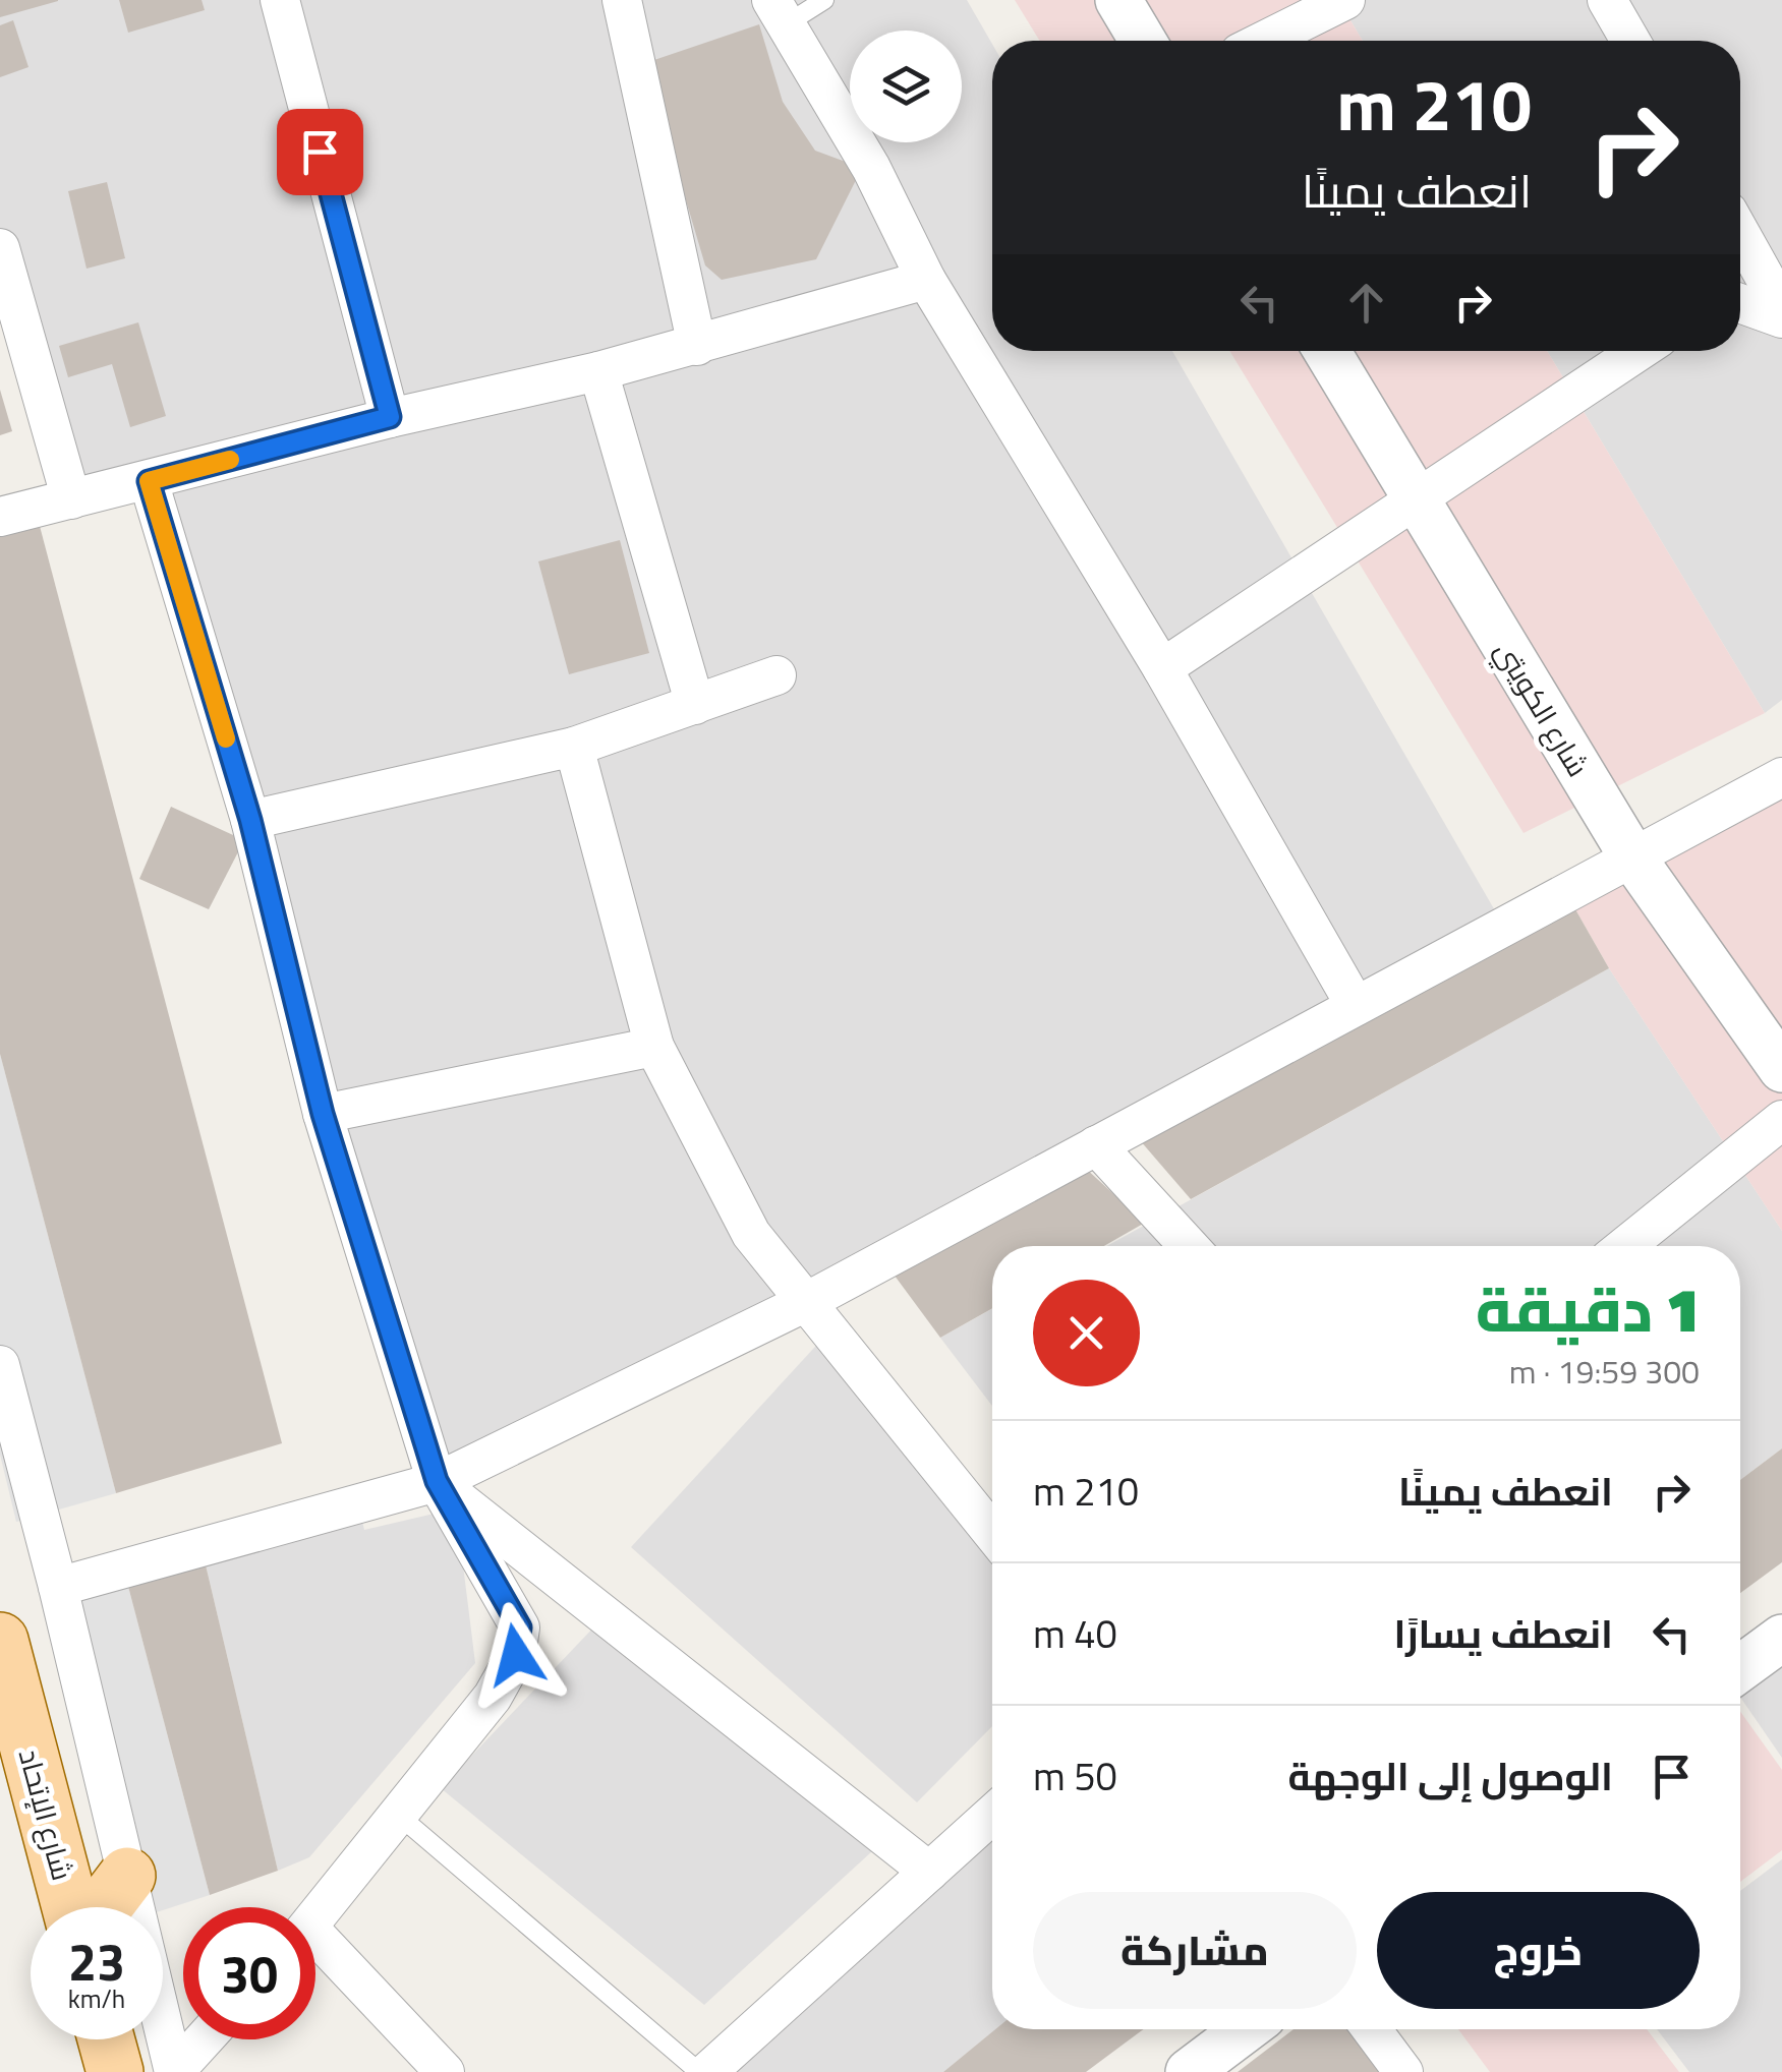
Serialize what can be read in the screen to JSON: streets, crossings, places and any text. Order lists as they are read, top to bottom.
{
  "streets": {
    "main road": ["شارع الإتحاد"],
    "street": ["شارع الكويتي"]
  },
  "page": {
    "turn": ["210 m", "انعطف يمينًا"],
    "heading": ["1 دقيقة", "300 m · 19:59"],
    "list": [
      {
        "name": "انعطف يمينًا",
        "value": "210 m"
      },
      {
        "name": "انعطف يسارًا",
        "value": "40 m"
      },
      {
        "name": "الوصول إلى الوجهة",
        "value": "50 m"
      }
    ],
    "buttons": ["خروج", "مشاركة"],
    "speed": "23 km/h",
    "limit": "30"
  }
}
